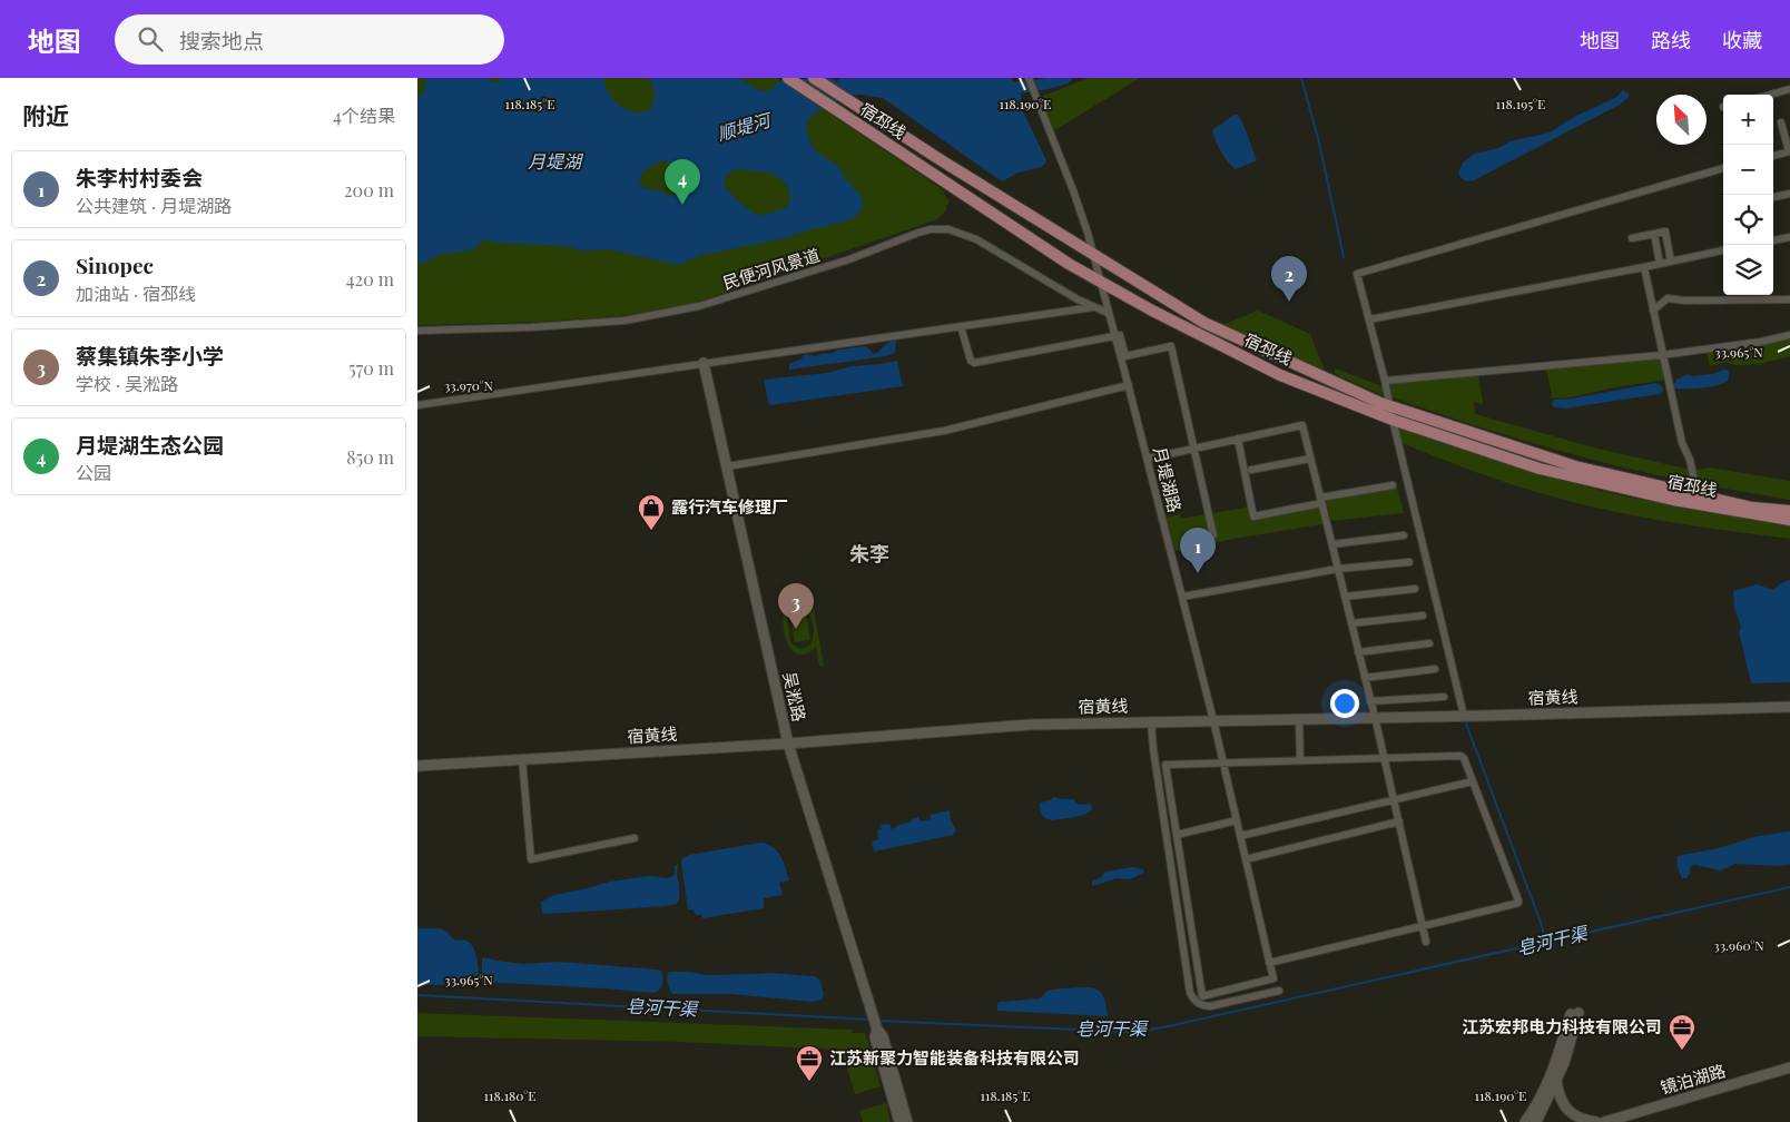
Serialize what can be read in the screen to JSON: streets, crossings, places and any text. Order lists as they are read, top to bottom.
{
  "streets": {
    "main road": [
      "宿邳线",
      "吴淞路",
      "宿黄线",
      "镜泊湖路"
    ],
    "street": ["民便河风景道", "月堤湖路"]
  },
  "crossings": [
    ["宿邳线", "月堤湖路"],
    ["民便河风景道", "月堤湖路"],
    ["月堤湖路", "宿黄线"],
    ["吴淞路", "宿黄线"]
  ],
  "districts": ["朱李"],
  "water": ["顺堤河", "月堤湖", "皂河干渠"],
  "places": {
    "shop": ["露行汽车修理厂"],
    "office": ["江苏宏邦电力科技有限公司", "江苏新聚力智能装备科技有限公司"]
  },
  "north": "top left",
  "page": {
    "header": "地图",
    "search": "搜索地点",
    "nav": ["地图", "路线", "收藏"],
    "heading": ["附近", "4个结果"],
    "map_buttons": ["+", "−"],
    "list": [
      {
        "mark": "1",
        "name": "朱李村村委会",
        "note": "公共建筑 · 月堤湖路",
        "value": "200 m"
      },
      {
        "mark": "2",
        "name": "Sinopec",
        "note": "加油站 · 宿邳线",
        "value": "420 m"
      },
      {
        "mark": "3",
        "name": "蔡集镇朱李小学",
        "note": "学校 · 吴淞路",
        "value": "570 m"
      },
      {
        "mark": "4",
        "name": "月堤湖生态公园",
        "note": "公园",
        "value": "850 m"
      }
    ],
    "pins": [
      "4",
      "2",
      "1",
      "3"
    ]
  },
  "coordinates": [
    "118.185°E",
    "118.190°E",
    "118.195°E",
    "33.965°N",
    "33.970°N",
    "33.960°N",
    "118.180°E"
  ]
}
